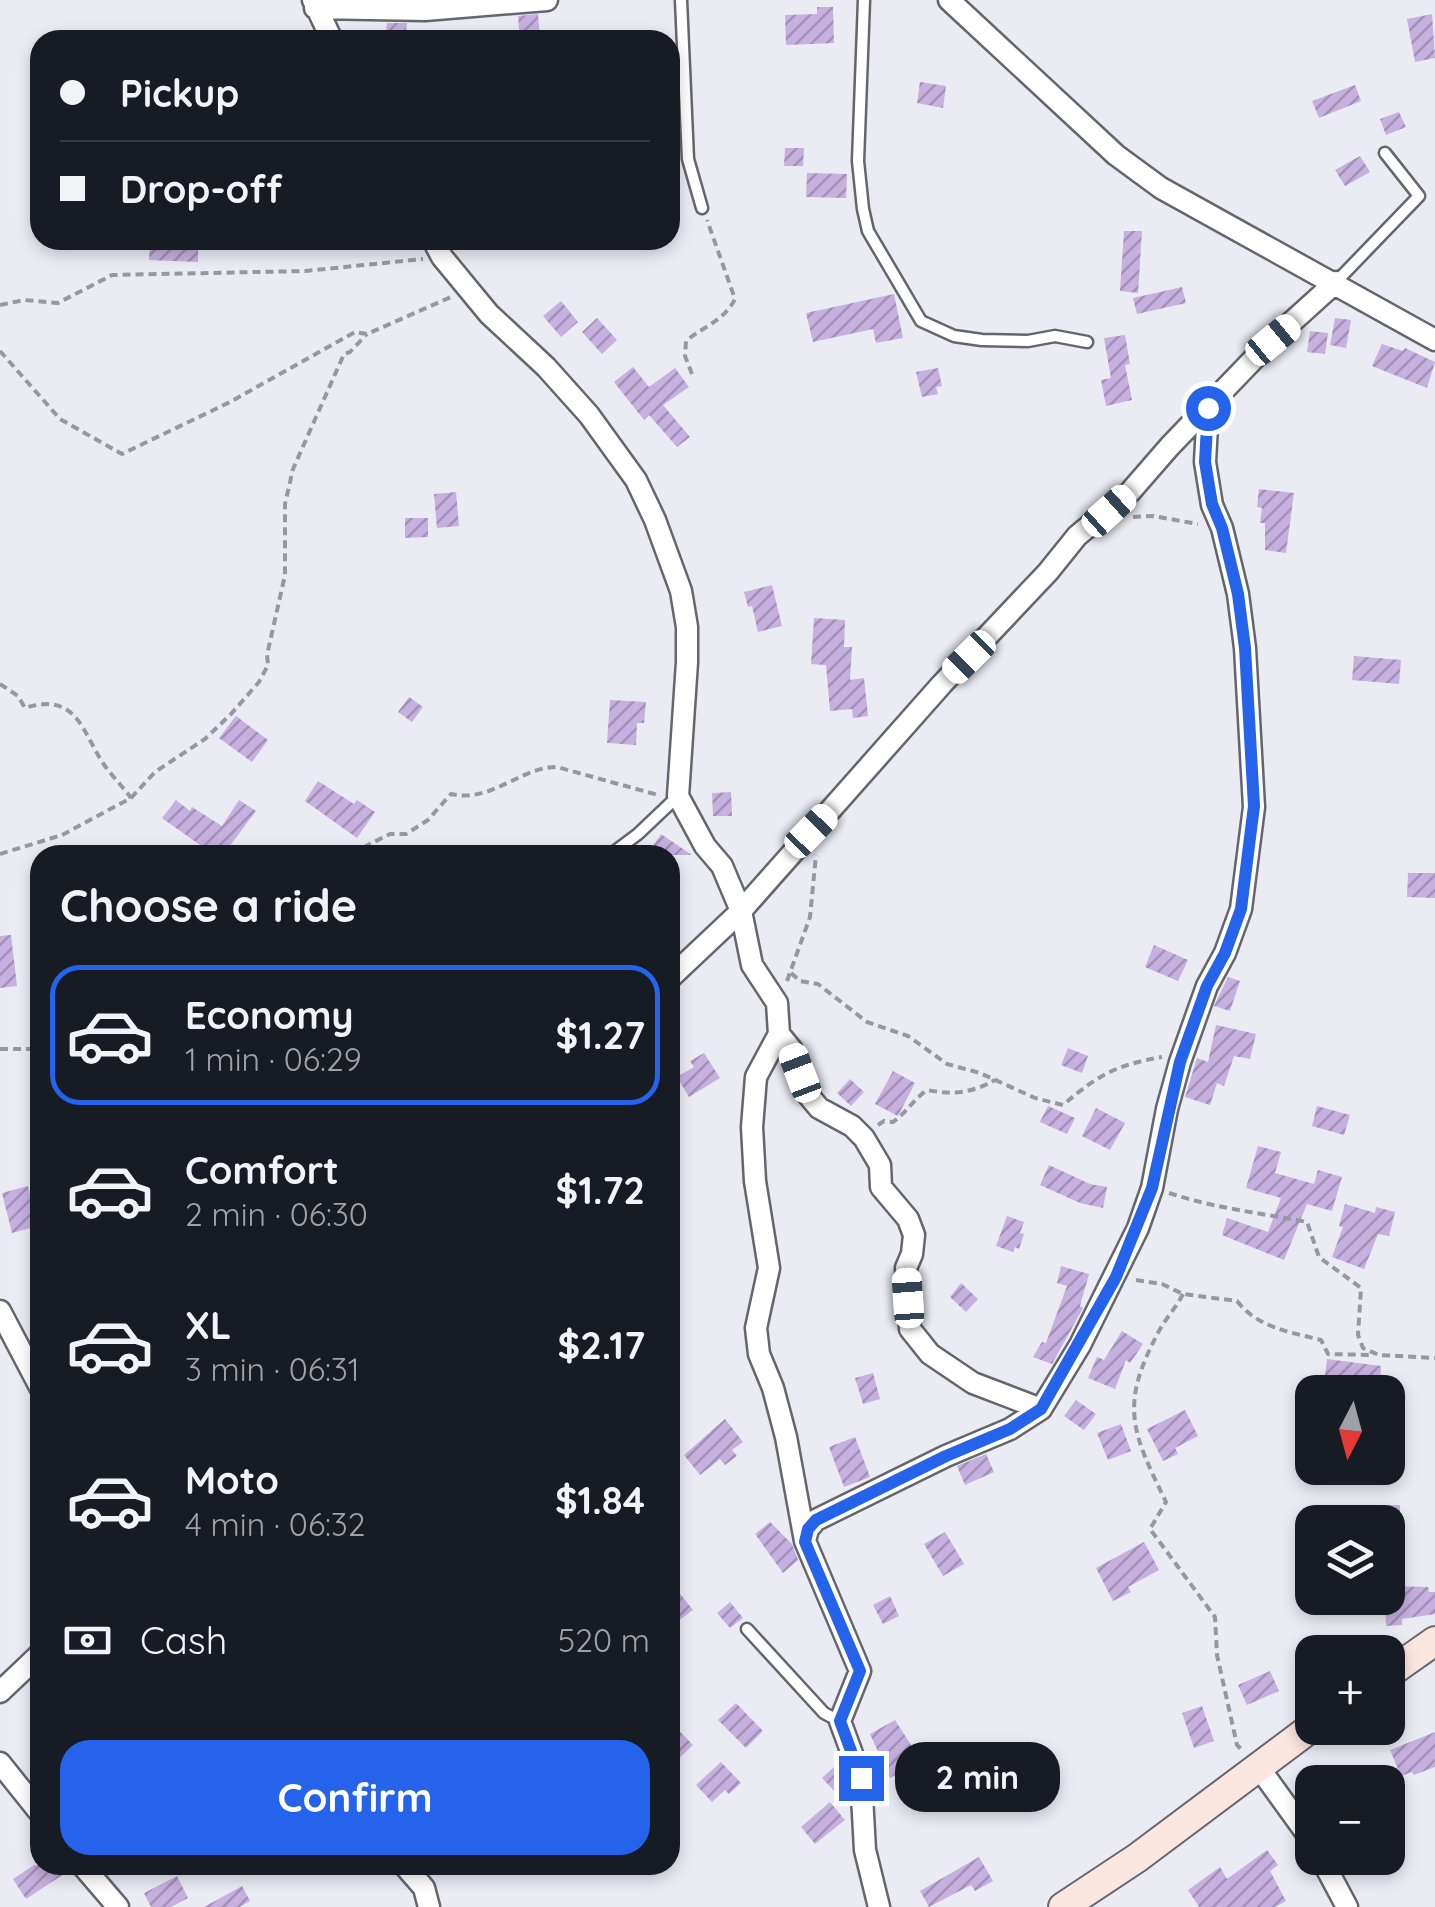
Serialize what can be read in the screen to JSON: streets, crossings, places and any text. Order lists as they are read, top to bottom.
{
  "north": "bottom",
  "page": {
    "banner": ["Pickup", "Drop-off"],
    "heading": "Choose a ride",
    "list": [
      {
        "name": "Economy",
        "note": "1 min · 06:29",
        "value": "$1.27"
      },
      {
        "name": "Comfort",
        "note": "2 min · 06:30",
        "value": "$1.72"
      },
      {
        "name": "XL",
        "note": "3 min · 06:31",
        "value": "$2.17"
      },
      {
        "name": "Moto",
        "note": "4 min · 06:32",
        "value": "$1.84"
      }
    ],
    "map_buttons": ["+", "−"],
    "pay": ["Cash", "520 m"],
    "buttons": "Confirm",
    "bubble": "2 min"
  }
}
